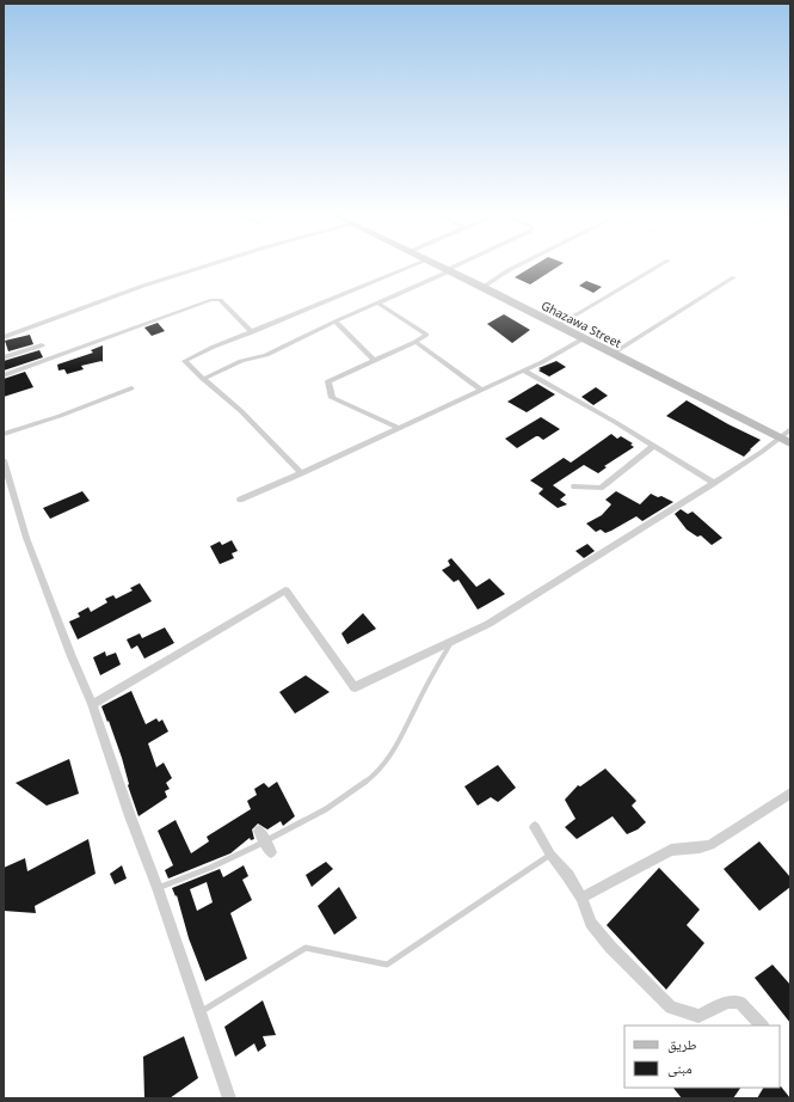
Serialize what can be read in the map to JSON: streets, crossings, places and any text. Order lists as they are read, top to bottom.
{
  "streets": {
    "main road": ["Ghazawa Street"]
  },
  "legend": ["طريق", "مبنى"]
}
